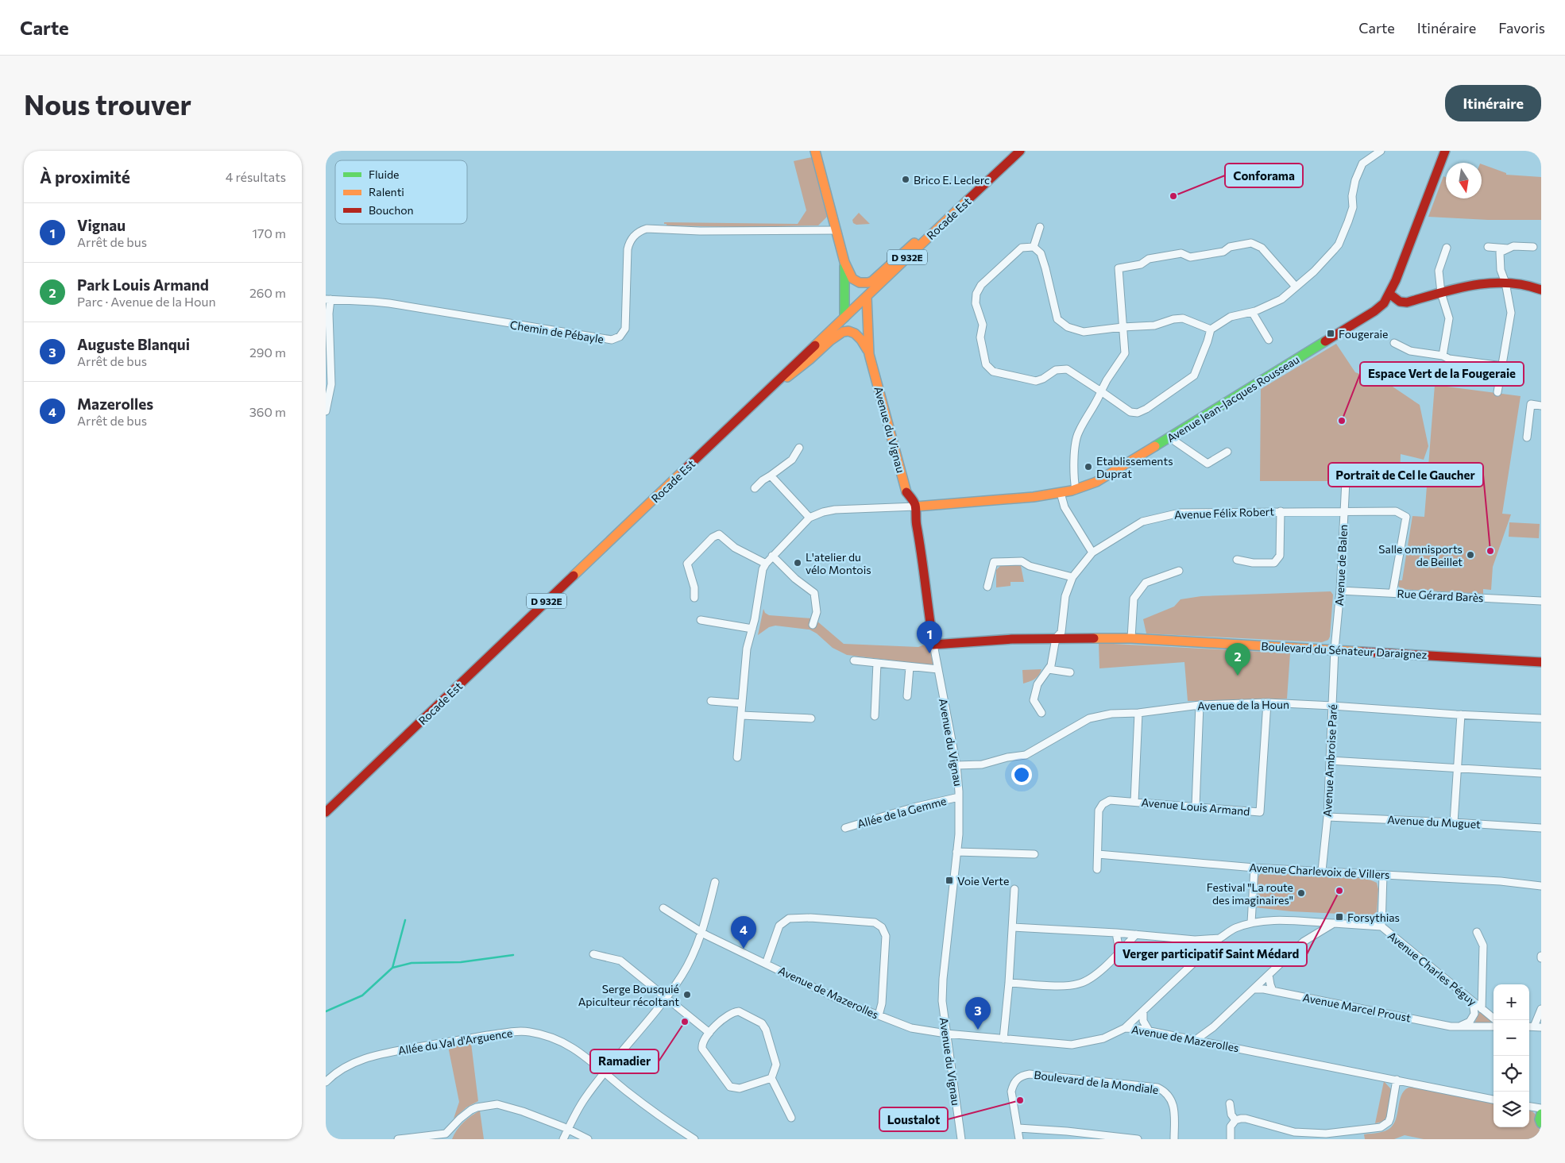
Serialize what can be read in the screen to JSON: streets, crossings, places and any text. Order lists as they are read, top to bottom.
{
  "streets": {
    "street": [
      "Rocade Est",
      "D 932E",
      "Chemin de Pébayle",
      "Avenue Jean-Jacques Rousseau",
      "Avenue du Vignau",
      "Avenue Félix Robert",
      "Avenue de Balen",
      "Rue Gérard Barès",
      "Boulevard du Sénateur Daraignez",
      "Avenue de la Houn",
      "Avenue Ambroise Paré",
      "Avenue Louis Armand",
      "Allée de la Gemme",
      "Avenue du Muguet",
      "Avenue Charlevoix de Villers",
      "Avenue Charles Péguy",
      "Avenue de Mazerolles",
      "Avenue Marcel Proust",
      "Allée du Val d'Arguence",
      "Boulevard de la Mondiale"
    ]
  },
  "crossings": [
    ["Avenue Jean-Jacques Rousseau", "Avenue du Vignau"],
    ["Avenue du Vignau", "Boulevard du Sénateur Daraignez"],
    ["Avenue du Vignau", "Avenue de la Houn"],
    ["Avenue du Vignau", "Allée de la Gemme"],
    ["Avenue du Vignau", "Avenue de Mazerolles"],
    ["Avenue Félix Robert", "Avenue de Balen"],
    ["Avenue Félix Robert", "Rue Gérard Barès"],
    ["Avenue Félix Robert", "Boulevard du Sénateur Daraignez"],
    ["Avenue de Balen", "Rue Gérard Barès"],
    ["Avenue de Balen", "Boulevard du Sénateur Daraignez"],
    ["Avenue de Balen", "Avenue Ambroise Paré"],
    ["Boulevard du Sénateur Daraignez", "Avenue Ambroise Paré"],
    ["Avenue de la Houn", "Avenue Ambroise Paré"],
    ["Avenue de la Houn", "Avenue Louis Armand"],
    ["Avenue Ambroise Paré", "Avenue du Muguet"],
    ["Avenue Ambroise Paré", "Avenue Charlevoix de Villers"],
    ["Avenue Louis Armand", "Avenue Charlevoix de Villers"],
    ["Avenue Charles Péguy", "Avenue de Mazerolles"]
  ],
  "places": {
    "other": [
      "Brico E. Leclerc",
      "Conforama",
      "Espace Vert de la Fougeraie",
      "Etablissements Duprat",
      "Portrait de Cel le Gaucher",
      "Salle omnisports de Beillet",
      "L'atelier du vélo Montois",
      "Verger participatif Saint Médard",
      "Festival \"La route des imaginaires\"",
      "Serge Bousquié Apiculteur récoltant",
      "Ramadier",
      "Loustalot"
    ],
    "transit": ["Fougeraie", "Voie Verte", "Forsythias"]
  },
  "legend": ["Fluide", "Ralenti", "Bouchon"],
  "north": "bottom",
  "page": {
    "header": "Carte",
    "nav": ["Carte", "Itinéraire", "Favoris"],
    "buttons": "Itinéraire",
    "title": "Nous trouver",
    "heading": ["À proximité", "4 résultats"],
    "list": [
      {
        "mark": "1",
        "name": "Vignau",
        "note": "Arrêt de bus",
        "value": "170 m"
      },
      {
        "mark": "2",
        "name": "Park Louis Armand",
        "note": "Parc · Avenue de la Houn",
        "value": "260 m"
      },
      {
        "mark": "3",
        "name": "Auguste Blanqui",
        "note": "Arrêt de bus",
        "value": "290 m"
      },
      {
        "mark": "4",
        "name": "Mazerolles",
        "note": "Arrêt de bus",
        "value": "360 m"
      }
    ],
    "pins": [
      "1",
      "2",
      "4",
      "3"
    ],
    "map_buttons": ["+", "−"]
  }
}
